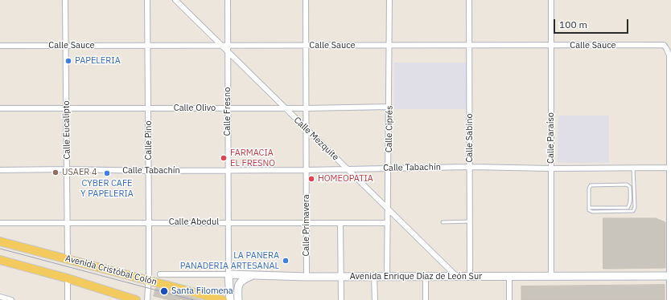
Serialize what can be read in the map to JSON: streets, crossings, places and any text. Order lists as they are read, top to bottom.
{
  "streets": {
    "main road": ["Calle Fresno", "Avenida Cristóbal Colón", "Avenida Enrique Díaz de León Sur"],
    "street": [
      "Calle Sauce",
      "Calle Olivo",
      "Calle Ciprés",
      "Calle Eucalipto",
      "Calle Sabino",
      "Calle Paraíso",
      "Calle Mezquite",
      "Calle Pino",
      "Calle Tabachín",
      "Calle Abedul",
      "Calle Primavera"
    ]
  },
  "crossings": [
    ["Calle Sauce", "Calle Fresno"],
    ["Calle Sauce", "Calle Ciprés"],
    ["Calle Sauce", "Calle Eucalipto"],
    ["Calle Sauce", "Calle Sabino"],
    ["Calle Sauce", "Calle Paraíso"],
    ["Calle Sauce", "Calle Mezquite"],
    ["Calle Sauce", "Calle Pino"],
    ["Calle Sauce", "Calle Tabachín"],
    ["Calle Sauce", "Calle Primavera"],
    ["Calle Olivo", "Calle Fresno"],
    ["Calle Olivo", "Calle Ciprés"],
    ["Calle Olivo", "Calle Eucalipto"],
    ["Calle Olivo", "Calle Mezquite"],
    ["Calle Olivo", "Calle Pino"],
    ["Calle Olivo", "Calle Primavera"],
    ["Calle Fresno", "Calle Mezquite"],
    ["Calle Fresno", "Calle Tabachín"],
    ["Calle Fresno", "Calle Abedul"],
    ["Calle Fresno", "Avenida Enrique Díaz de León Sur"],
    ["Calle Ciprés", "Calle Mezquite"],
    ["Calle Ciprés", "Calle Tabachín"],
    ["Calle Ciprés", "Calle Abedul"],
    ["Calle Ciprés", "Avenida Enrique Díaz de León Sur"],
    ["Calle Eucalipto", "Calle Tabachín"],
    ["Calle Eucalipto", "Calle Abedul"],
    ["Calle Eucalipto", "Avenida Cristóbal Colón"],
    ["Calle Sabino", "Calle Tabachín"],
    ["Calle Sabino", "Avenida Enrique Díaz de León Sur"],
    ["Calle Paraíso", "Calle Tabachín"],
    ["Calle Paraíso", "Avenida Enrique Díaz de León Sur"],
    ["Calle Mezquite", "Calle Tabachín"],
    ["Calle Mezquite", "Calle Primavera"],
    ["Calle Mezquite", "Avenida Enrique Díaz de León Sur"],
    ["Calle Pino", "Calle Tabachín"],
    ["Calle Pino", "Calle Abedul"],
    ["Calle Pino", "Avenida Cristóbal Colón"],
    ["Calle Tabachín", "Calle Primavera"],
    ["Calle Abedul", "Calle Primavera"],
    ["Calle Primavera", "Avenida Enrique Díaz de León Sur"]
  ],
  "places": [
    "PAPELERIA",
    "FARMACIA EL FRESNO",
    "USAER 4",
    "CYBER CAFE Y PAPELERIA",
    "HOMEOPATIA",
    "LA PANERA PANADERIA ARTESANAL",
    "Santa Filomena"
  ],
  "scale_bar": "100 m"
}
